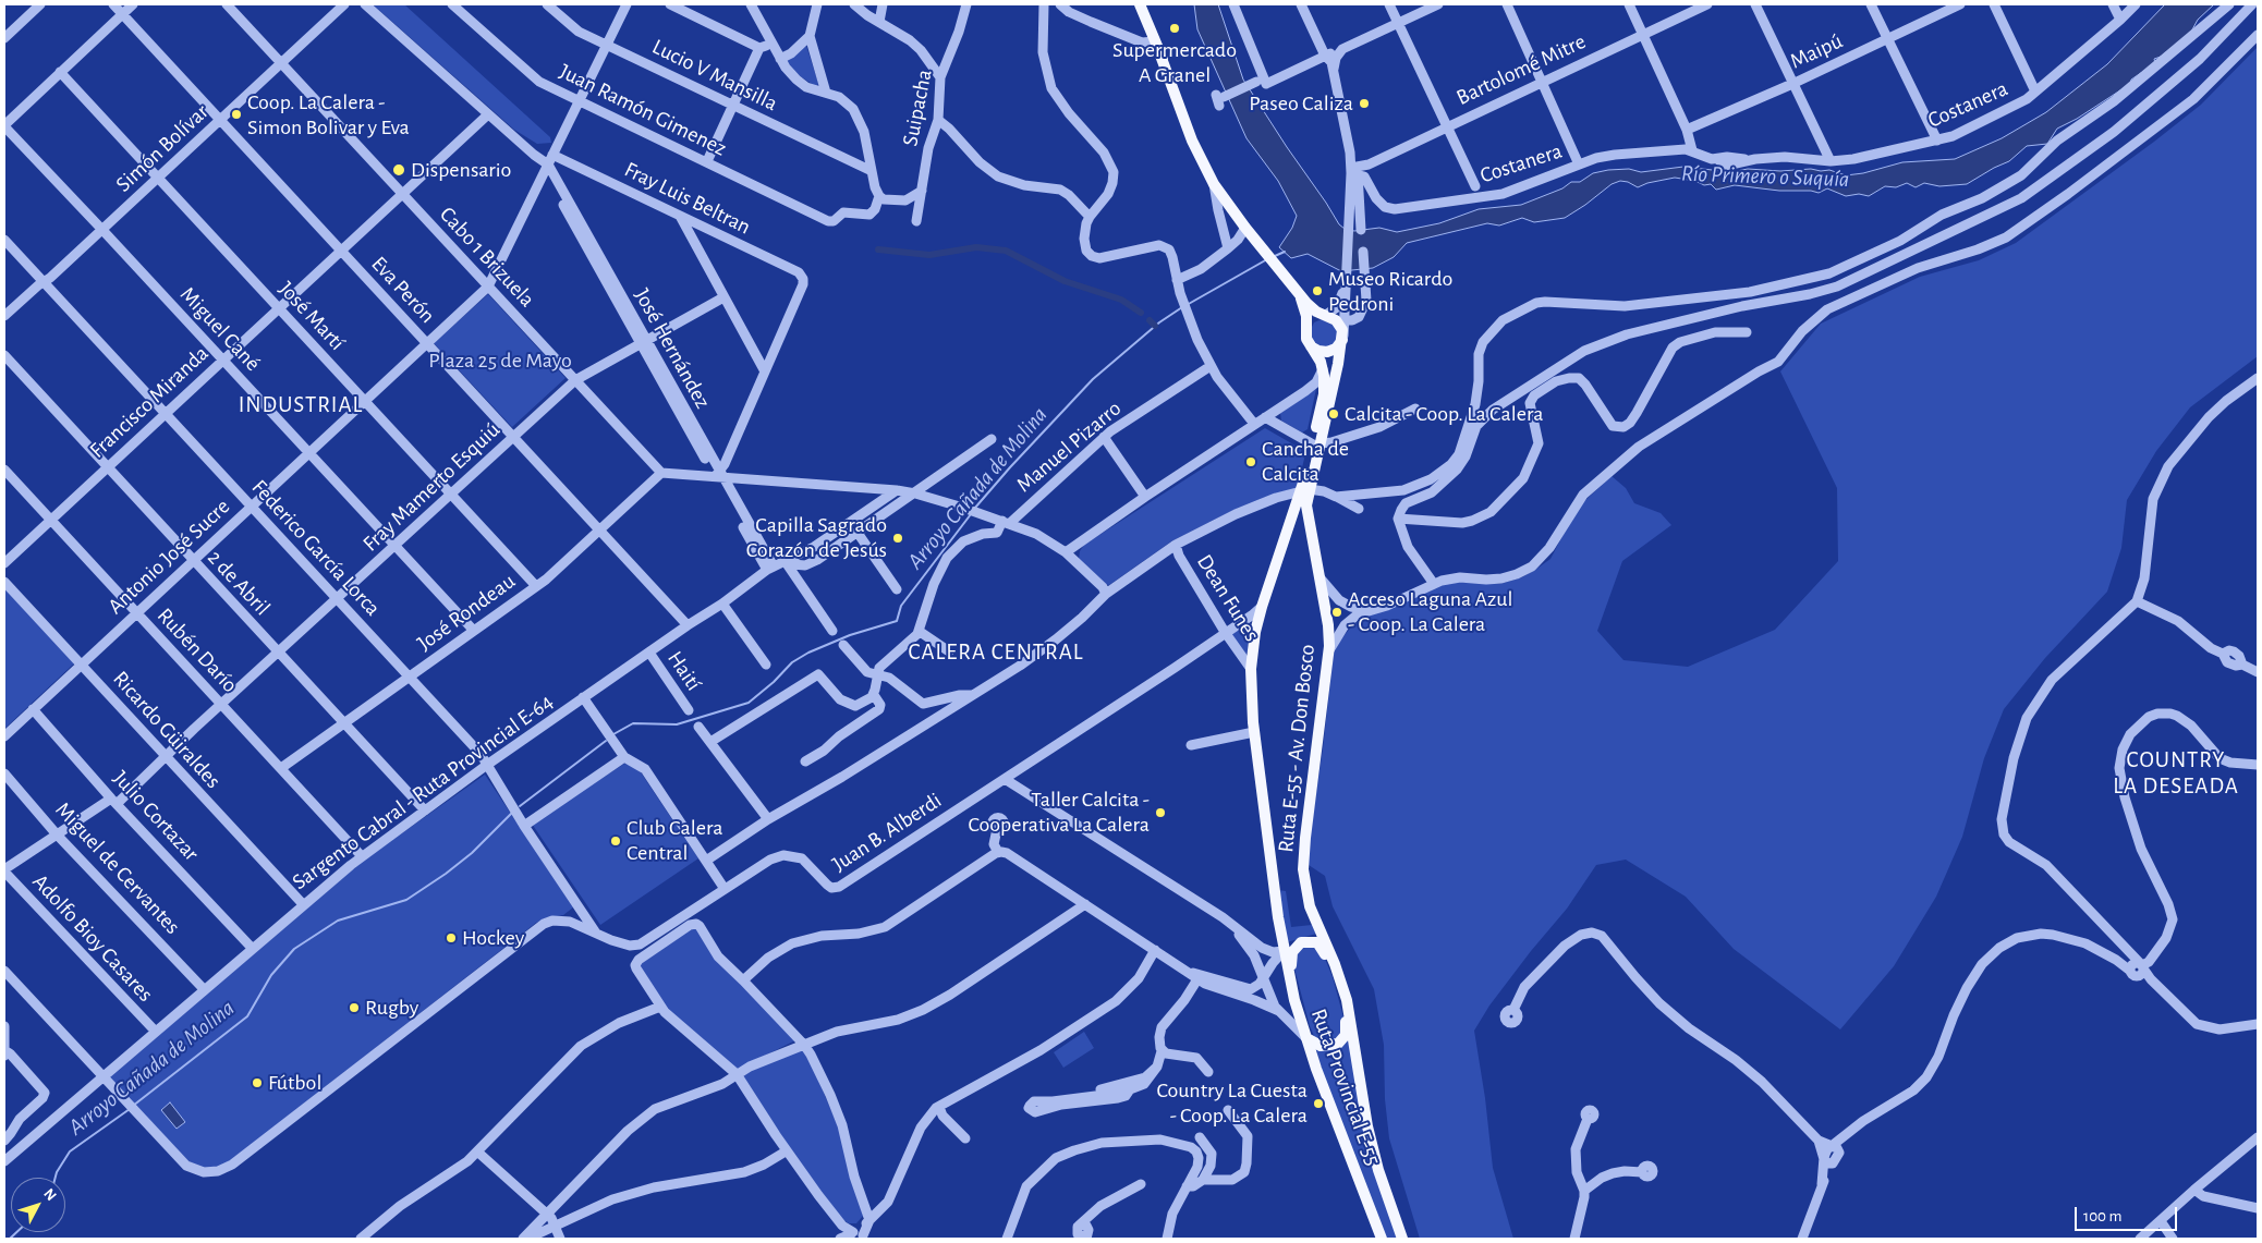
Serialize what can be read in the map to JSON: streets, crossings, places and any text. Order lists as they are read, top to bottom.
{
  "streets": {
    "main road": ["Ruta E-55 - Av. Don Bosco", "Ruta Provincial E-55"],
    "street": [
      "Maipú",
      "Bartolomé Mitre",
      "Lucio V Mansilla",
      "Costanera",
      "Suipacha",
      "Juan Ramón Gimenez",
      "Simón Bolívar",
      "Fray Luis Beltran",
      "Cabo 1 Brizuela",
      "Eva Perón",
      "José Martí",
      "Miguel Cané",
      "José Hernández",
      "Francisco Miranda",
      "Manuel Pizarro",
      "Fray Mamerto Esquiú",
      "Federico García Lorca",
      "Antonio José Sucre",
      "2 de Abril",
      "Dean Funes",
      "José Rondeau",
      "Rubén Darío",
      "Haití",
      "Ricardo Güiraldes",
      "Sargento Cabral - Ruta Provincial E-64",
      "Julio Cortazar",
      "Juan B. Alberdi",
      "Miguel de Cervantes",
      "Adolfo Bioy Casares"
    ]
  },
  "crossings": [
    ["Bartolomé Mitre", "Costanera"],
    ["Lucio V Mansilla", "Antonio José Sucre"],
    ["Juan Ramón Gimenez", "Antonio José Sucre"],
    ["Simón Bolívar", "Cabo 1 Brizuela"],
    ["Simón Bolívar", "Eva Perón"],
    ["Simón Bolívar", "José Martí"],
    ["Simón Bolívar", "Miguel Cané"],
    ["Simón Bolívar", "Federico García Lorca"],
    ["Fray Luis Beltran", "José Hernández"],
    ["Fray Luis Beltran", "Antonio José Sucre"],
    ["Cabo 1 Brizuela", "Francisco Miranda"],
    ["Cabo 1 Brizuela", "Fray Mamerto Esquiú"],
    ["Cabo 1 Brizuela", "Antonio José Sucre"],
    ["Cabo 1 Brizuela", "José Rondeau"],
    ["Eva Perón", "Francisco Miranda"],
    ["Eva Perón", "Fray Mamerto Esquiú"],
    ["Eva Perón", "Antonio José Sucre"],
    ["Eva Perón", "José Rondeau"],
    ["Eva Perón", "Sargento Cabral - Ruta Provincial E-64"],
    ["José Martí", "Francisco Miranda"],
    ["José Martí", "Fray Mamerto Esquiú"],
    ["José Martí", "Antonio José Sucre"],
    ["José Martí", "José Rondeau"],
    ["Miguel Cané", "Francisco Miranda"],
    ["Miguel Cané", "Fray Mamerto Esquiú"],
    ["Miguel Cané", "Antonio José Sucre"],
    ["Miguel Cané", "José Rondeau"],
    ["José Hernández", "Francisco Miranda"],
    ["José Hernández", "Fray Mamerto Esquiú"],
    ["José Hernández", "Antonio José Sucre"],
    ["José Hernández", "Sargento Cabral - Ruta Provincial E-64"],
    ["Francisco Miranda", "Federico García Lorca"],
    ["Francisco Miranda", "2 de Abril"],
    ["Francisco Miranda", "Rubén Darío"],
    ["Fray Mamerto Esquiú", "Federico García Lorca"],
    ["Fray Mamerto Esquiú", "2 de Abril"],
    ["Fray Mamerto Esquiú", "Rubén Darío"],
    ["Fray Mamerto Esquiú", "Ricardo Güiraldes"],
    ["Fray Mamerto Esquiú", "Julio Cortazar"],
    ["Fray Mamerto Esquiú", "Miguel de Cervantes"],
    ["Fray Mamerto Esquiú", "Adolfo Bioy Casares"],
    ["Federico García Lorca", "Antonio José Sucre"],
    ["Federico García Lorca", "José Rondeau"],
    ["Federico García Lorca", "Sargento Cabral - Ruta Provincial E-64"],
    ["Federico García Lorca", "Juan B. Alberdi"],
    ["Antonio José Sucre", "2 de Abril"],
    ["Antonio José Sucre", "Rubén Darío"],
    ["Antonio José Sucre", "Ricardo Güiraldes"],
    ["Antonio José Sucre", "Julio Cortazar"],
    ["2 de Abril", "José Rondeau"],
    ["2 de Abril", "Sargento Cabral - Ruta Provincial E-64"],
    ["Dean Funes", "Juan B. Alberdi"],
    ["Dean Funes", "Ruta Provincial E-55"],
    ["José Rondeau", "Rubén Darío"],
    ["Rubén Darío", "Sargento Cabral - Ruta Provincial E-64"],
    ["Haití", "Sargento Cabral - Ruta Provincial E-64"],
    ["Ricardo Güiraldes", "Sargento Cabral - Ruta Provincial E-64"],
    ["Ruta E-55 - Av. Don Bosco", "Ruta Provincial E-55"],
    ["Sargento Cabral - Ruta Provincial E-64", "Julio Cortazar"],
    ["Sargento Cabral - Ruta Provincial E-64", "Miguel de Cervantes"],
    ["Sargento Cabral - Ruta Provincial E-64", "Adolfo Bioy Casares"],
    ["Juan B. Alberdi", "Ruta Provincial E-55"]
  ],
  "districts": ["INDUSTRIAL", "CALERA CENTRAL", "COUNTRY LA DESEADA"],
  "water": ["Río Primero o Suquía", "Arroyo Cañada de Molina"],
  "parks": ["Plaza 25 de Mayo"],
  "places": [
    "Supermercado A Granel",
    "Paseo Caliza",
    "Coop. La Calera - Simon Bolivar y Eva",
    "Dispensario",
    "Museo Ricardo Pedroni",
    "Calcita - Coop. La Calera",
    "Cancha de Calcita",
    "Capilla Sagrado Corazón de Jesús",
    "Acceso Laguna Azul - Coop. La Calera",
    "Taller Calcita - Cooperativa La Calera",
    "Club Calera Central",
    "Hockey",
    "Rugby",
    "Fútbol",
    "Country La Cuesta - Coop. La Calera"
  ],
  "scale_bar": "100 m",
  "north": "top right"
}
